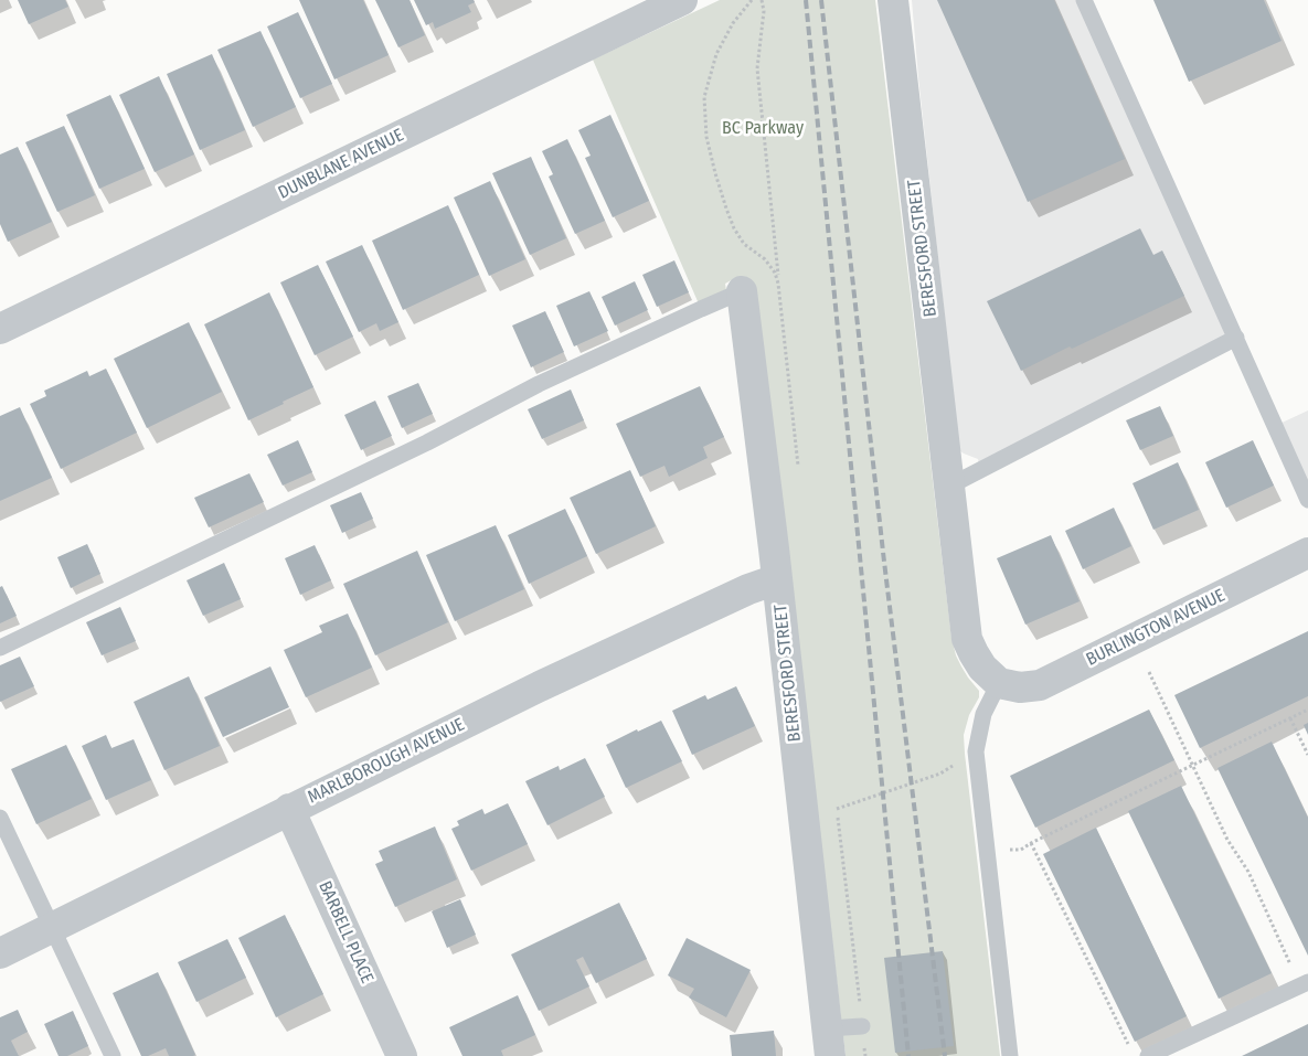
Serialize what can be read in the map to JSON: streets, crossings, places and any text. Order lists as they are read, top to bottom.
{
  "streets": {
    "street": [
      "DUNBLANE AVENUE",
      "BERESFORD STREET",
      "BURLINGTON AVENUE",
      "MARLBOROUGH AVENUE",
      "BARBELL PLACE"
    ]
  },
  "crossings": [
    ["BERESFORD STREET", "BURLINGTON AVENUE"],
    ["BERESFORD STREET", "MARLBOROUGH AVENUE"],
    ["MARLBOROUGH AVENUE", "BARBELL PLACE"]
  ],
  "parks": ["BC Parkway"]
}
